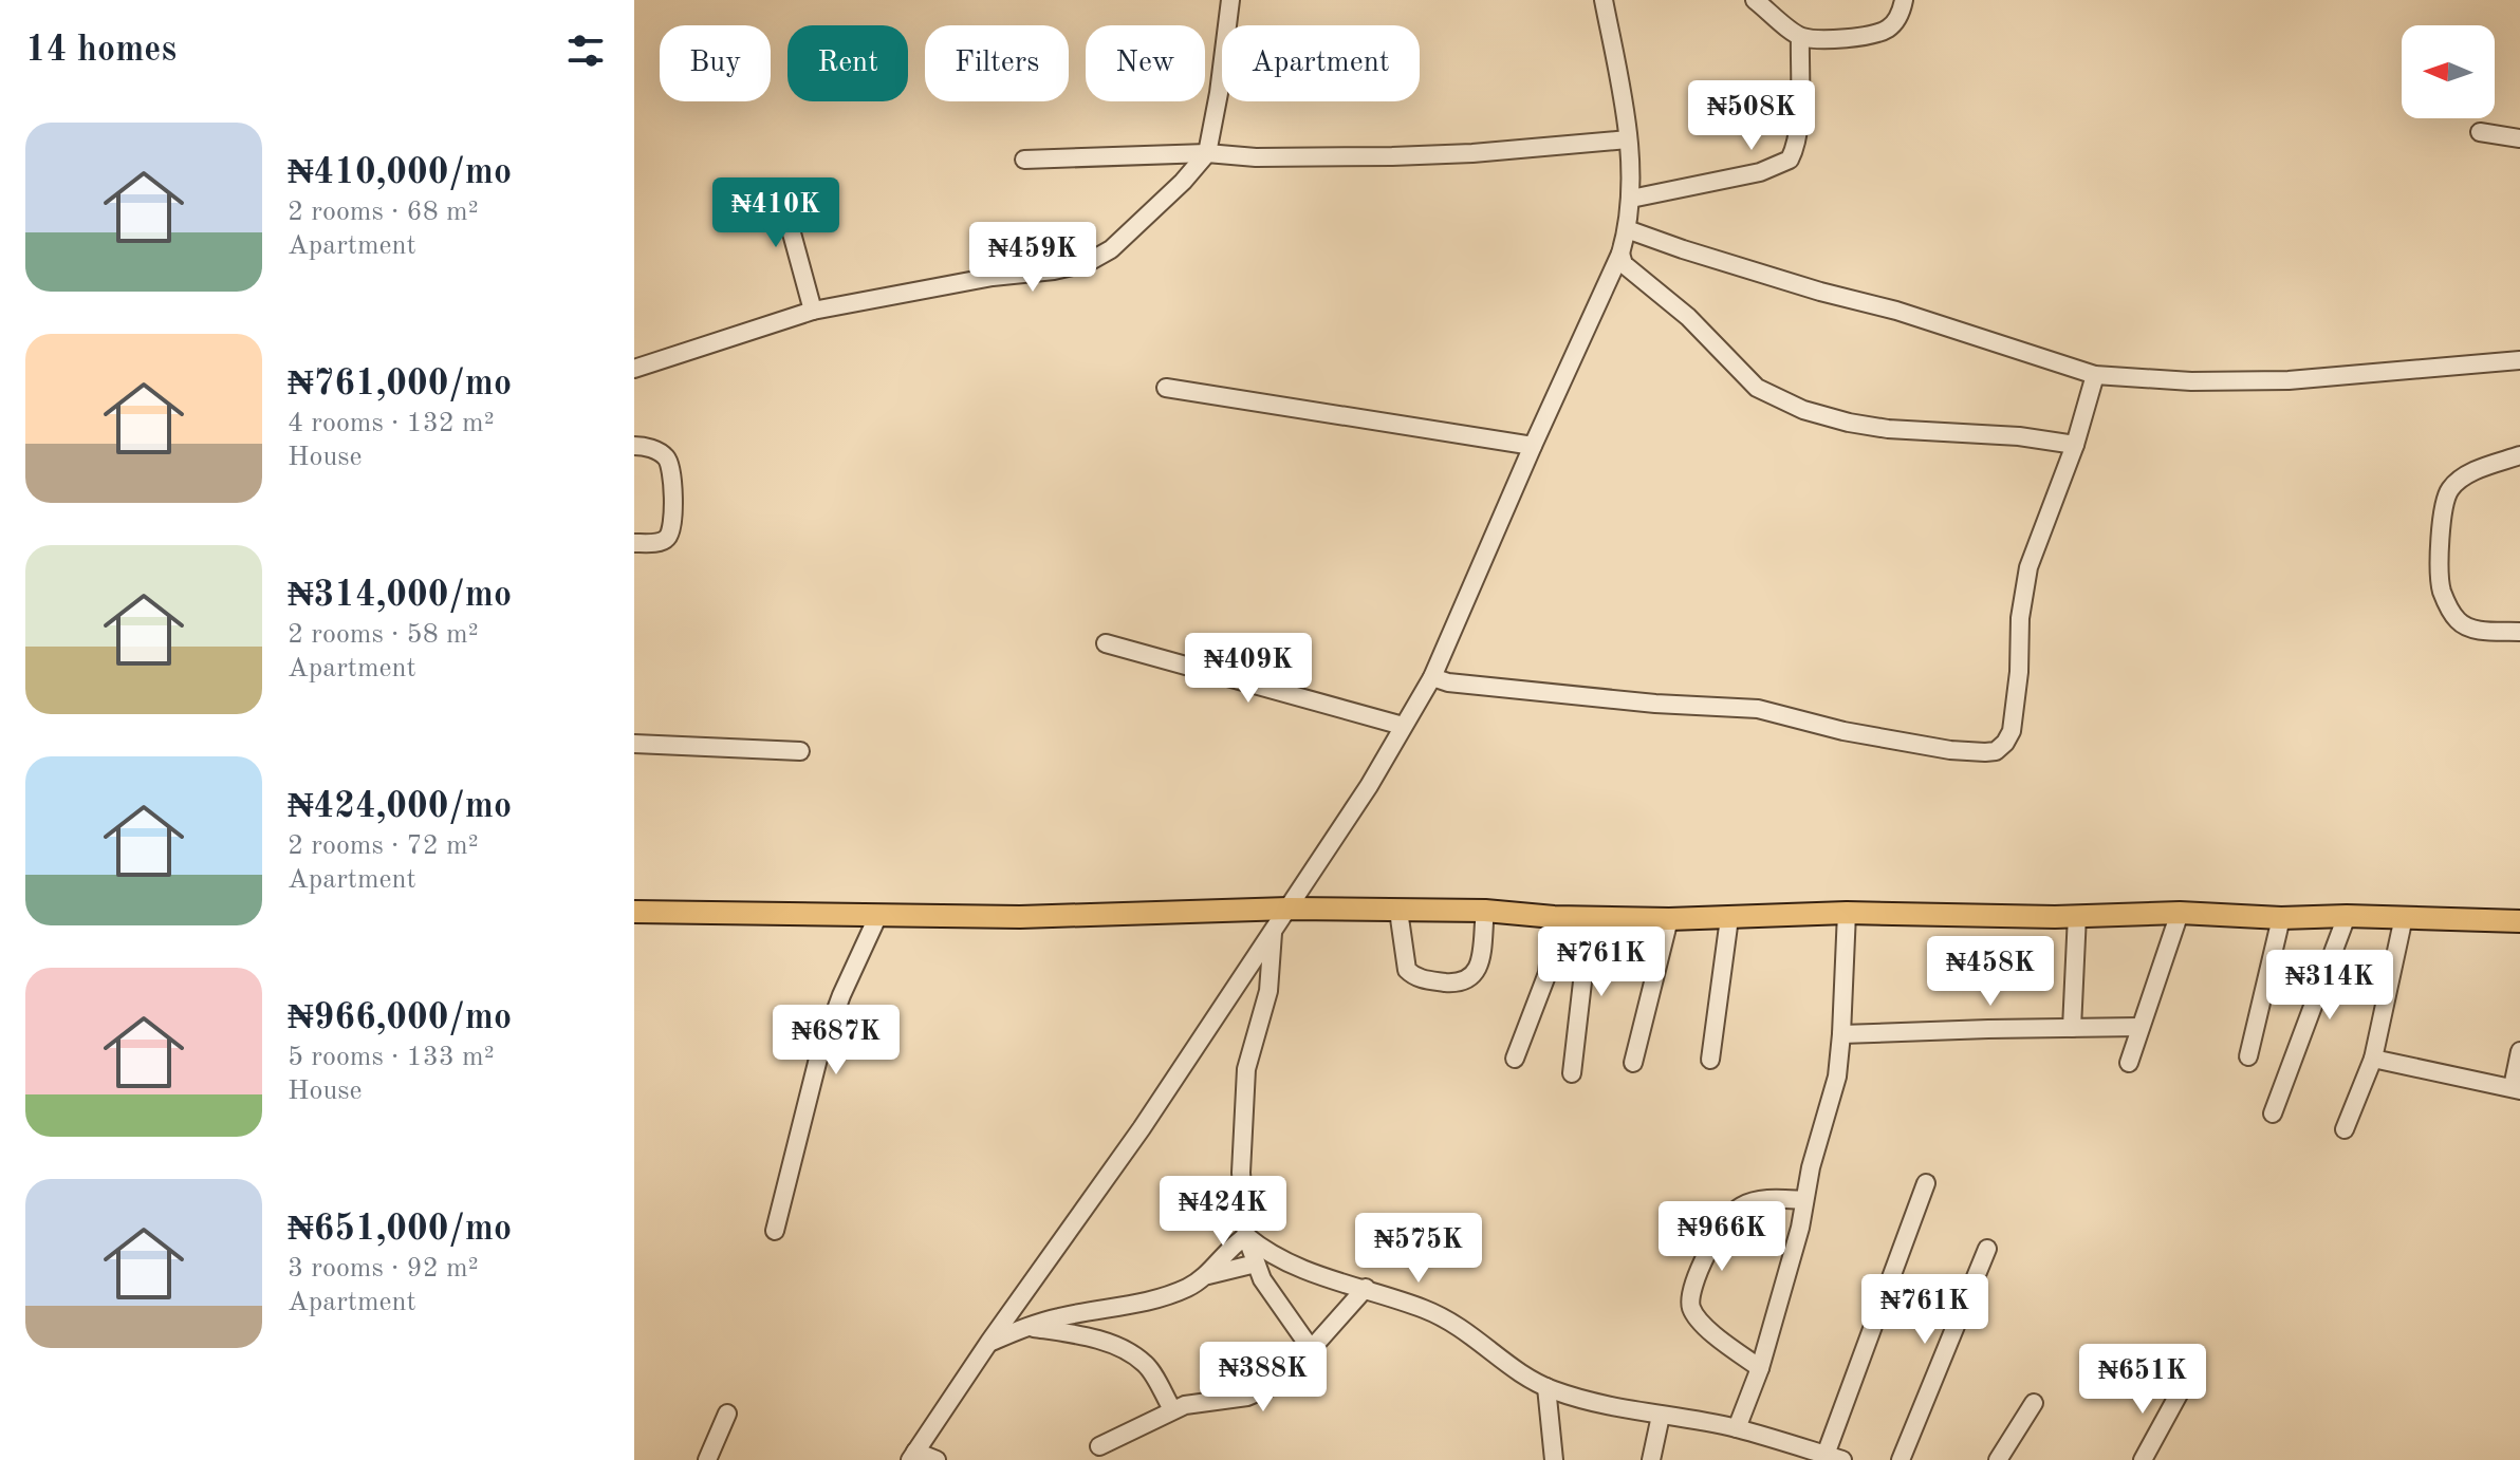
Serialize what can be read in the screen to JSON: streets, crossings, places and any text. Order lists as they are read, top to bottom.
{
  "north": "left",
  "page": {
    "heading": "14 homes",
    "chip": [
      "Buy",
      "Rent",
      "Filters",
      "New",
      "Apartment"
    ],
    "price": [
      "₦508K",
      "₦410K",
      "₦459K",
      "₦409K",
      "₦761K",
      "₦458K",
      "₦314K",
      "₦687K",
      "₦424K",
      "₦966K",
      "₦575K",
      "₦761K",
      "₦388K",
      "₦651K"
    ],
    "list": [
      {
        "name": "₦410,000/mo",
        "note": "2 rooms · 68 m² · Apartment"
      },
      {
        "name": "₦761,000/mo",
        "note": "4 rooms · 132 m² · House"
      },
      {
        "name": "₦314,000/mo",
        "note": "2 rooms · 58 m² · Apartment"
      },
      {
        "name": "₦424,000/mo",
        "note": "2 rooms · 72 m² · Apartment"
      },
      {
        "name": "₦966,000/mo",
        "note": "5 rooms · 133 m² · House"
      },
      {
        "name": "₦651,000/mo",
        "note": "3 rooms · 92 m² · Apartment"
      }
    ]
  }
}
